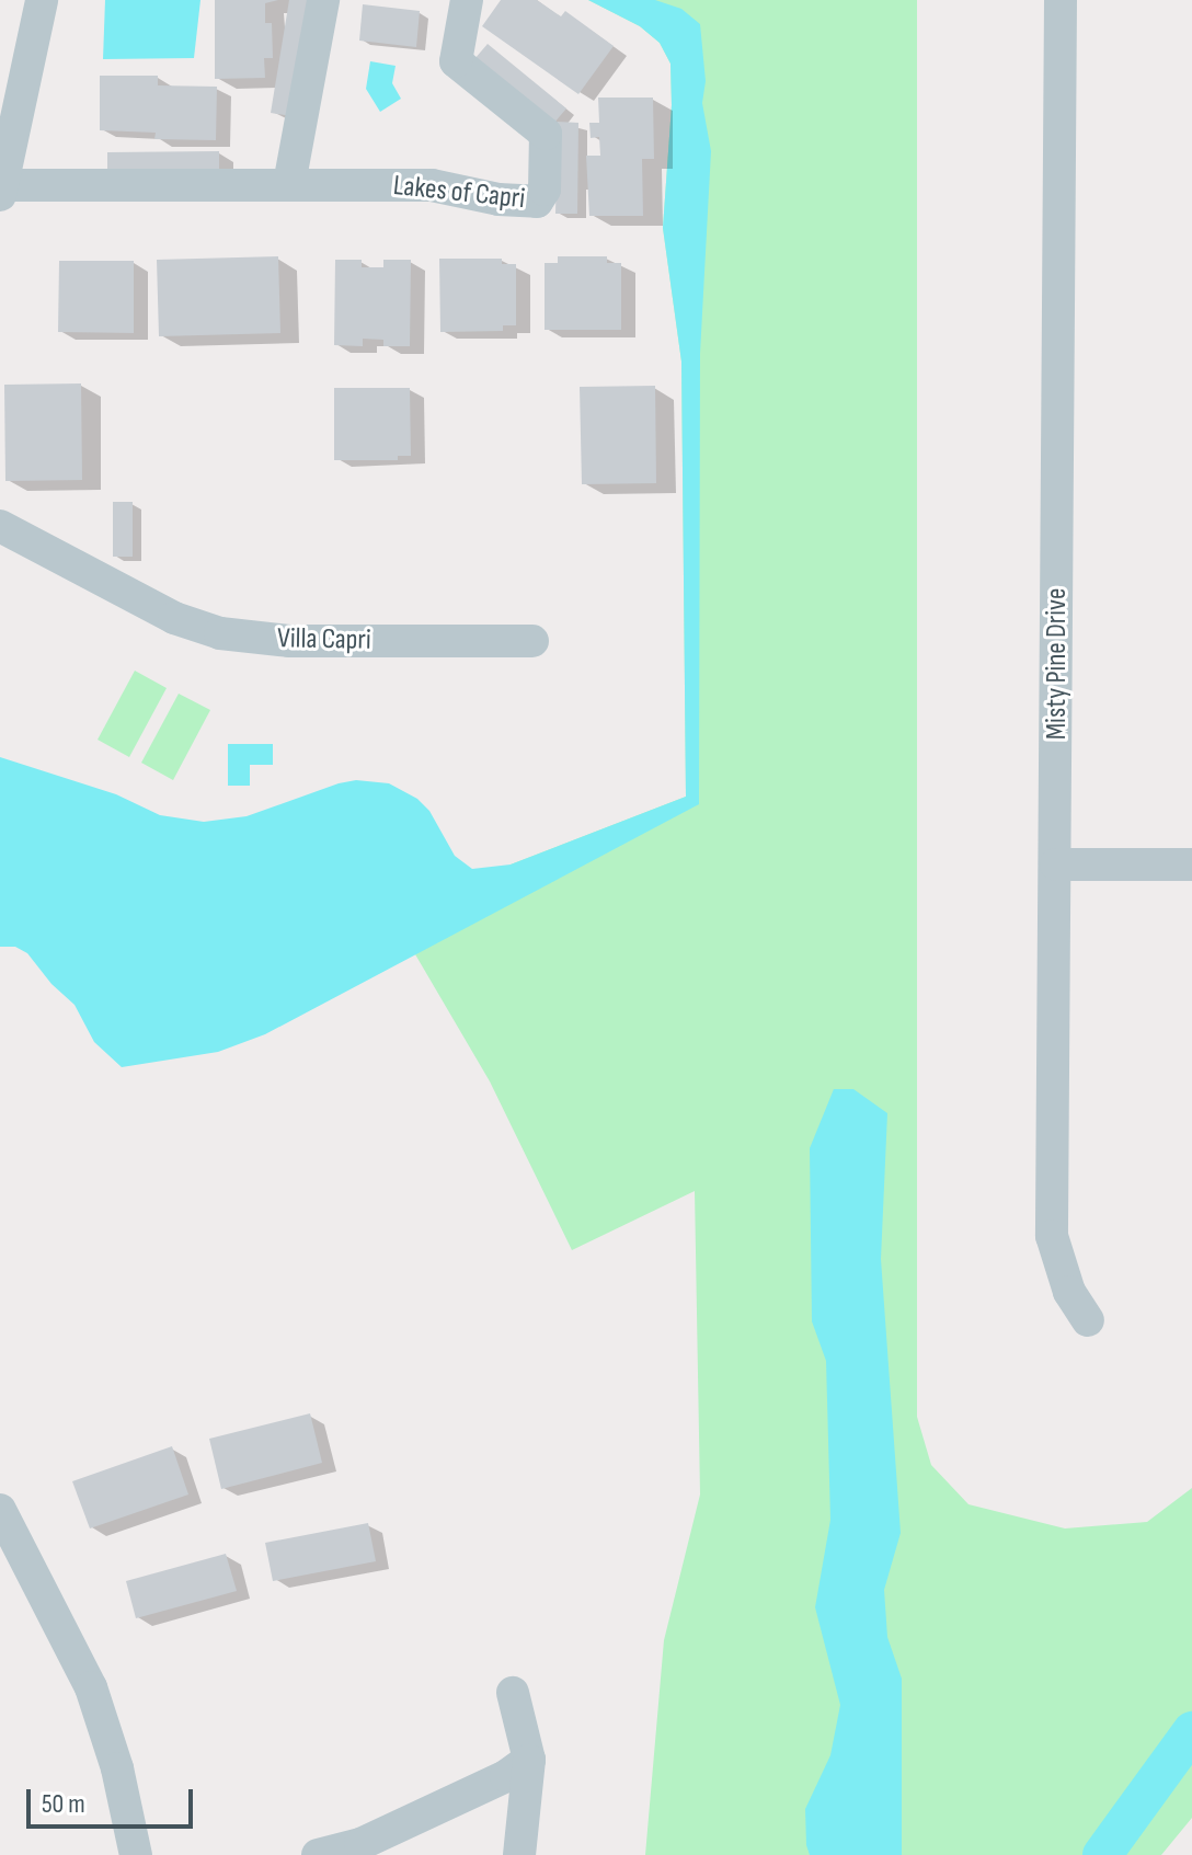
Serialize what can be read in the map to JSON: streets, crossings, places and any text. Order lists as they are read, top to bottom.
{
  "streets": {
    "street": ["Lakes of Capri", "Villa Capri", "Misty Pine Drive"]
  },
  "scale_bar": "50 m"
}
